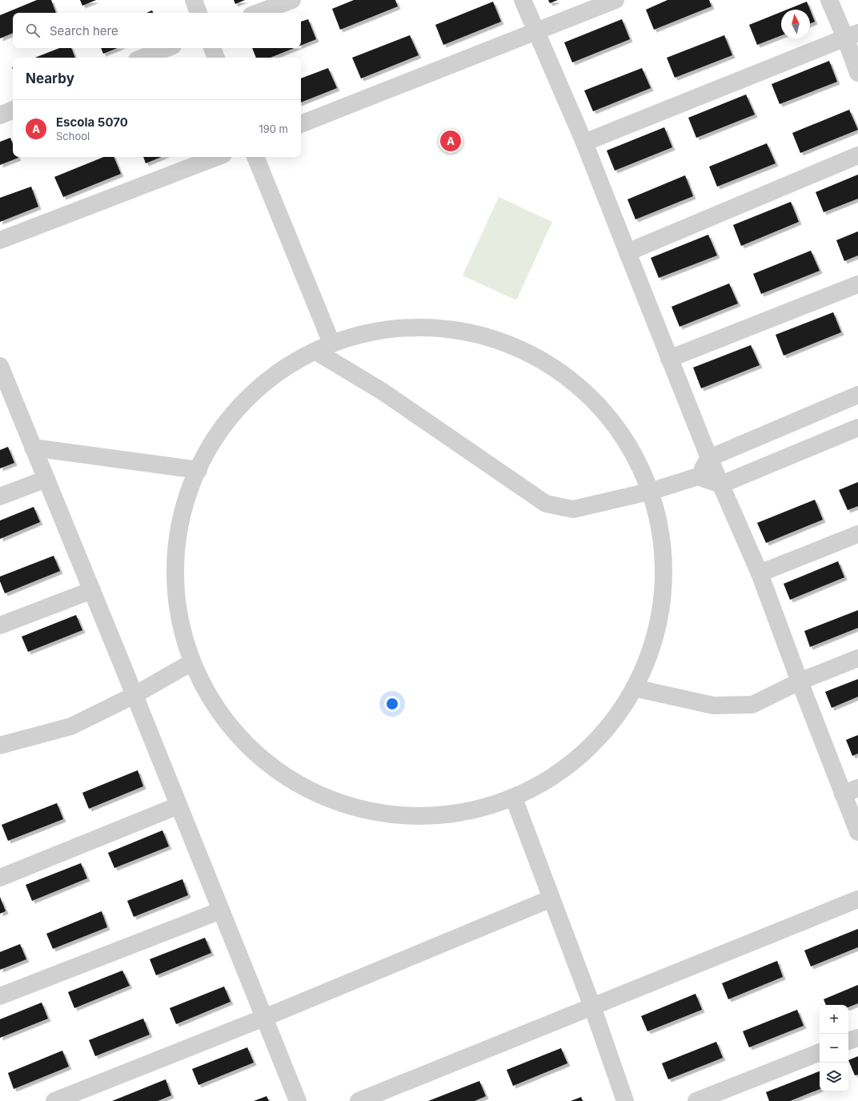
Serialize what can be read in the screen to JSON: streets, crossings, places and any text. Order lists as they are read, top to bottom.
{
  "north": "top",
  "page": {
    "search": "Search here",
    "heading": "Nearby",
    "list": [
      {
        "mark": "A",
        "name": "Escola 5070",
        "note": "School",
        "value": "190 m"
      }
    ],
    "pins": "A",
    "map_buttons": ["+", "−"]
  }
}
